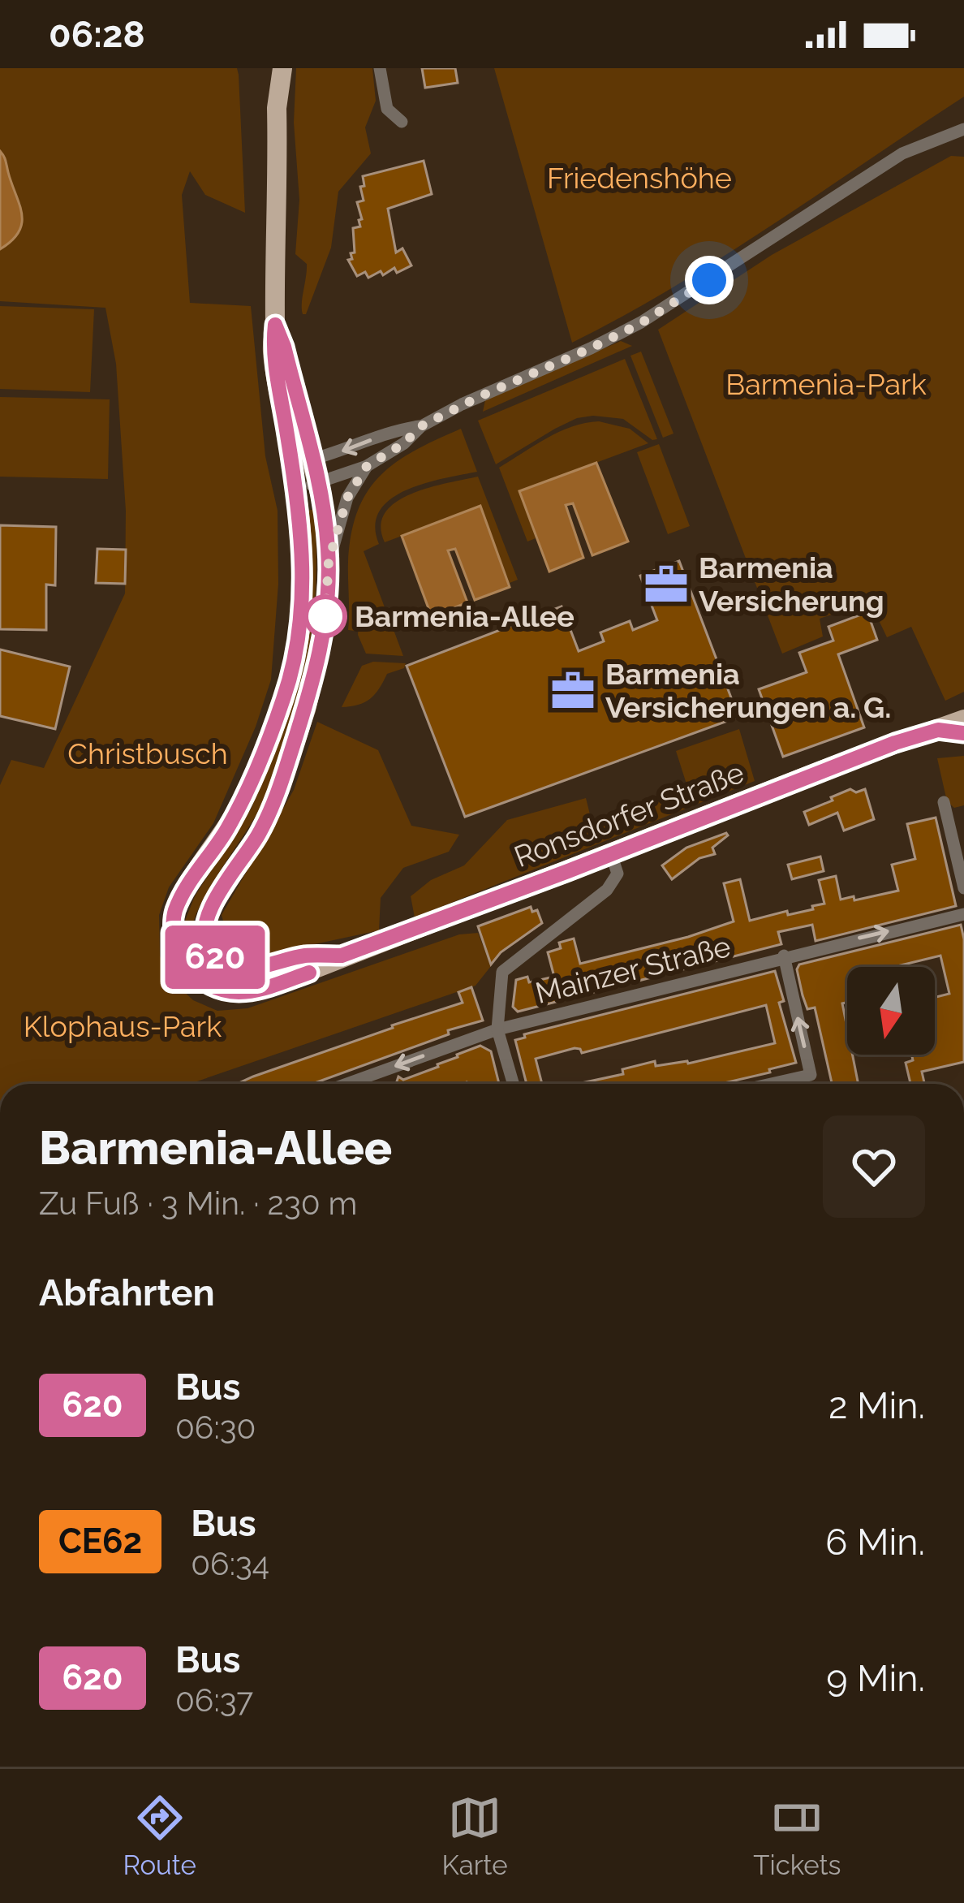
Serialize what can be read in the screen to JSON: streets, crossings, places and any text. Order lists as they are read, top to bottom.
{
  "streets": {
    "main road": ["Ronsdorfer Straße"],
    "street": ["Mainzer Straße"]
  },
  "parks": [
    "Friedenshöhe",
    "Barmenia-Park",
    "Christbusch",
    "Klophaus-Park"
  ],
  "places": {
    "office": ["Barmenia Versicherung", "Barmenia Versicherungen a. G."],
    "other": ["Barmenia-Allee"]
  },
  "lines": ["bus line 620"],
  "north": "bottom",
  "page": {
    "status": "06:28",
    "on_map": "620",
    "heading": [
      ["Barmenia-Allee", "Zu Fuß · 3 Min. · 230 m"],
      "Abfahrten"
    ],
    "list": [
      {
        "mark": "620",
        "name": "Bus",
        "note": "06:30",
        "value": "2 Min."
      },
      {
        "mark": "CE62",
        "name": "Bus",
        "note": "06:34",
        "value": "6 Min."
      },
      {
        "mark": "620",
        "name": "Bus",
        "note": "06:37",
        "value": "9 Min."
      }
    ],
    "tabs": ["Route", "Karte", "Tickets"]
  }
}
